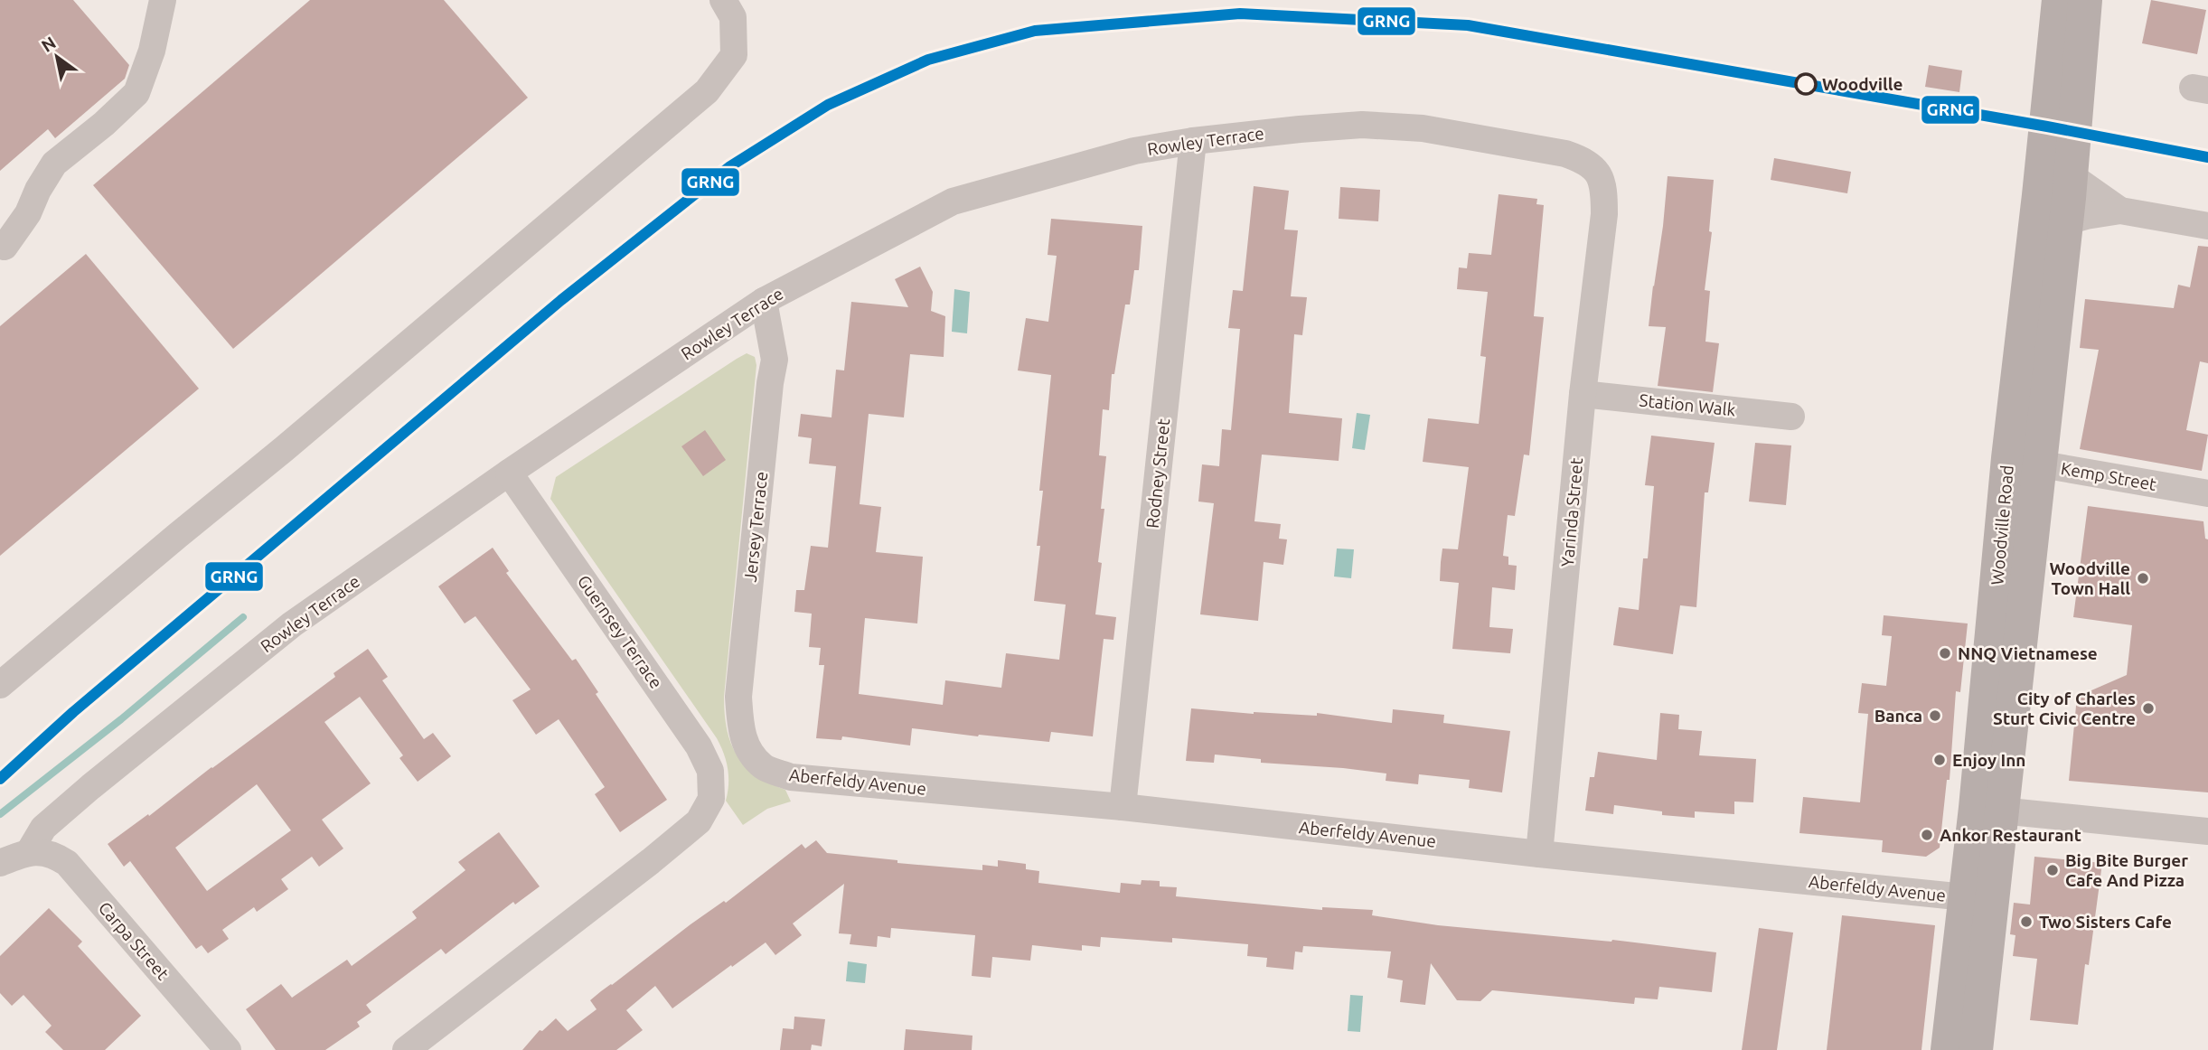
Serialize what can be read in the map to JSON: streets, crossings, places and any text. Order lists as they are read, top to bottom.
{
  "streets": {
    "main road": ["Woodville Road"],
    "street": [
      "Rowley Terrace",
      "Station Walk",
      "Rodney Street",
      "Kemp Street",
      "Yarinda Street",
      "Jersey Terrace",
      "Guernsey Terrace",
      "Aberfeldy Avenue",
      "Carpa Street"
    ]
  },
  "crossings": [
    ["Rowley Terrace", "Rodney Street"],
    ["Rowley Terrace", "Yarinda Street"],
    ["Rowley Terrace", "Jersey Terrace"],
    ["Rowley Terrace", "Guernsey Terrace"],
    ["Rowley Terrace", "Carpa Street"],
    ["Station Walk", "Yarinda Street"],
    ["Rodney Street", "Aberfeldy Avenue"],
    ["Kemp Street", "Woodville Road"],
    ["Yarinda Street", "Aberfeldy Avenue"],
    ["Woodville Road", "Aberfeldy Avenue"],
    ["Jersey Terrace", "Aberfeldy Avenue"]
  ],
  "places": [
    "Woodville",
    "Woodville Town Hall",
    "NNQ Vietnamese",
    "City of Charles Sturt Civic Centre",
    "Banca",
    "Enjoy Inn",
    "Ankor Restaurant",
    "Big Bite Burger Cafe And Pizza",
    "Two Sisters Cafe"
  ],
  "lines": ["transit line GRNG"],
  "north": "top left"
}
